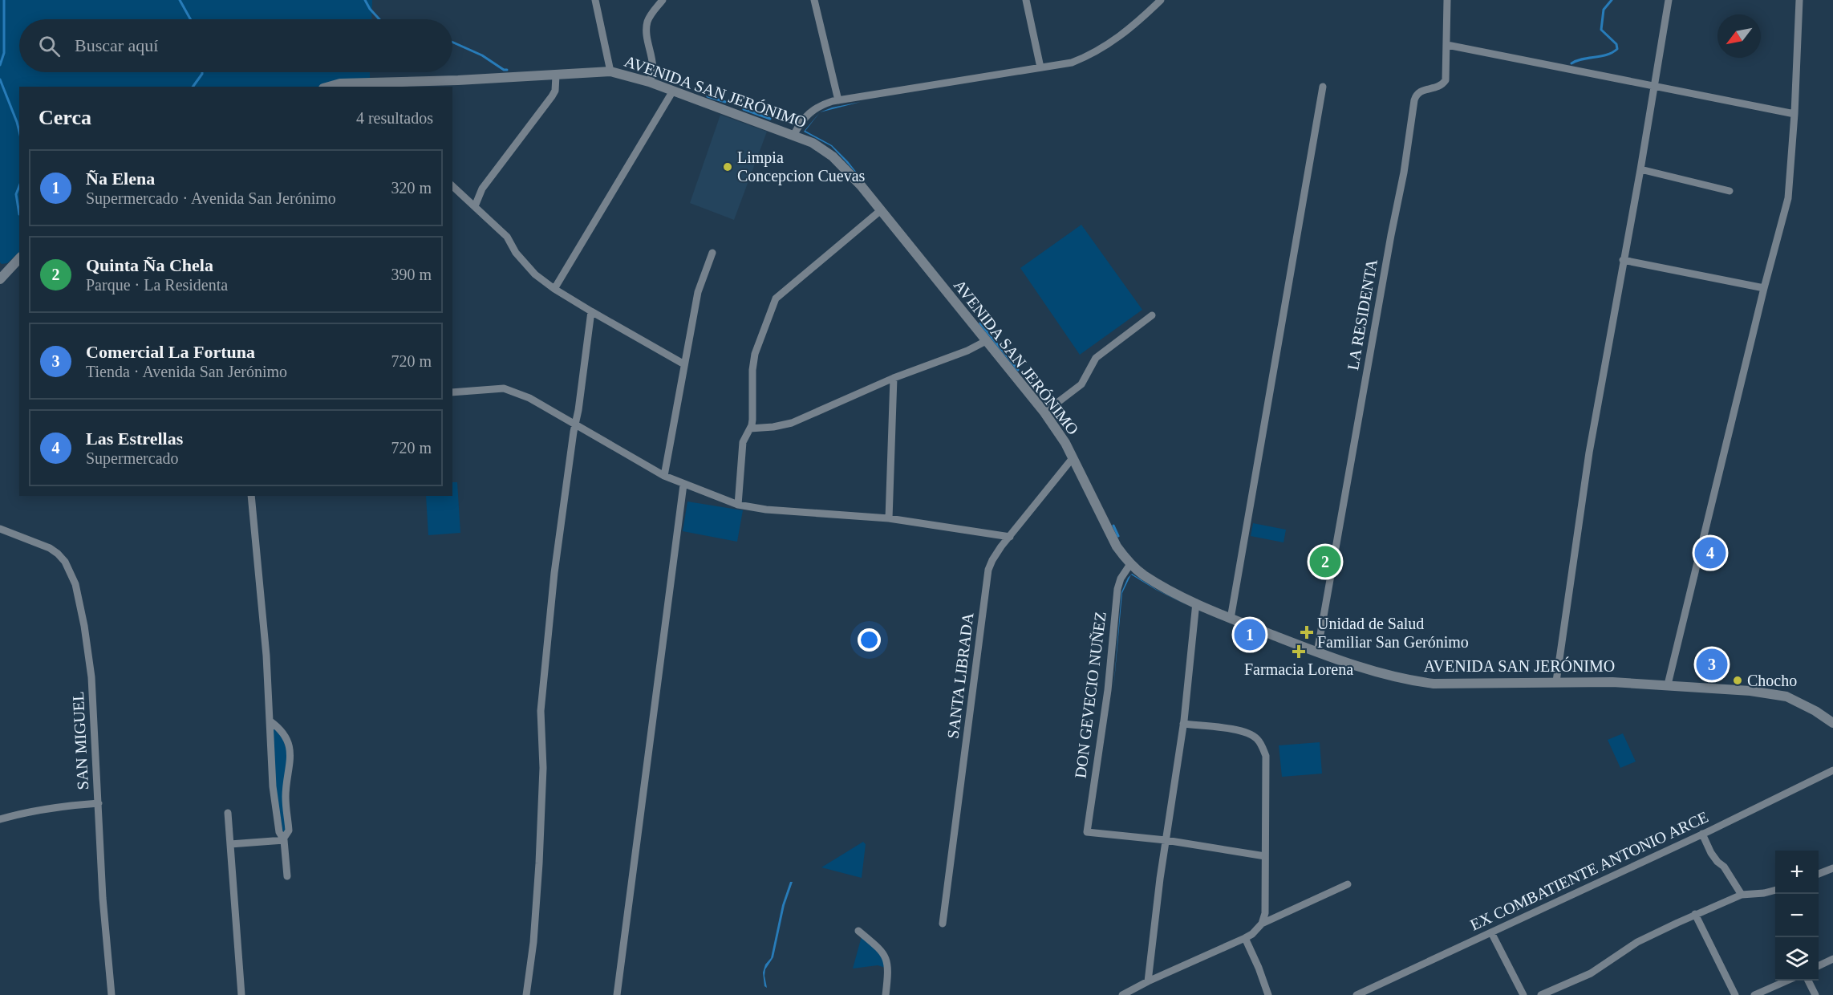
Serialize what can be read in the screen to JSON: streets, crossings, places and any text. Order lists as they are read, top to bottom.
{
  "streets": {
    "street": [
      "AVENIDA SAN JERÓNIMO",
      "LA RESIDENTA",
      "SANTA LIBRADA",
      "DON GEVECIO NUÑEZ",
      "SAN MIGUEL",
      "EX COMBATIENTE ANTONIO ARCE"
    ]
  },
  "crossings": [
    ["AVENIDA SAN JERÓNIMO", "LA RESIDENTA"],
    ["AVENIDA SAN JERÓNIMO", "SANTA LIBRADA"],
    ["AVENIDA SAN JERÓNIMO", "DON GEVECIO NUÑEZ"]
  ],
  "places": {
    "other": ["Limpia Concepcion Cuevas", "Chocho"],
    "health": ["Unidad de Salud Familiar San Gerónimo", "Farmacia Lorena"]
  },
  "north": "bottom left",
  "page": {
    "search": "Buscar aquí",
    "heading": ["Cerca", "4 resultados"],
    "list": [
      {
        "mark": "1",
        "name": "Ña Elena",
        "note": "Supermercado · Avenida San Jerónimo",
        "value": "320 m"
      },
      {
        "mark": "2",
        "name": "Quinta Ña Chela",
        "note": "Parque · La Residenta",
        "value": "390 m"
      },
      {
        "mark": "3",
        "name": "Comercial La Fortuna",
        "note": "Tienda · Avenida San Jerónimo",
        "value": "720 m"
      },
      {
        "mark": "4",
        "name": "Las Estrellas",
        "note": "Supermercado",
        "value": "720 m"
      }
    ],
    "pins": [
      "4",
      "2",
      "1",
      "3"
    ],
    "map_buttons": ["+", "−"]
  }
}
